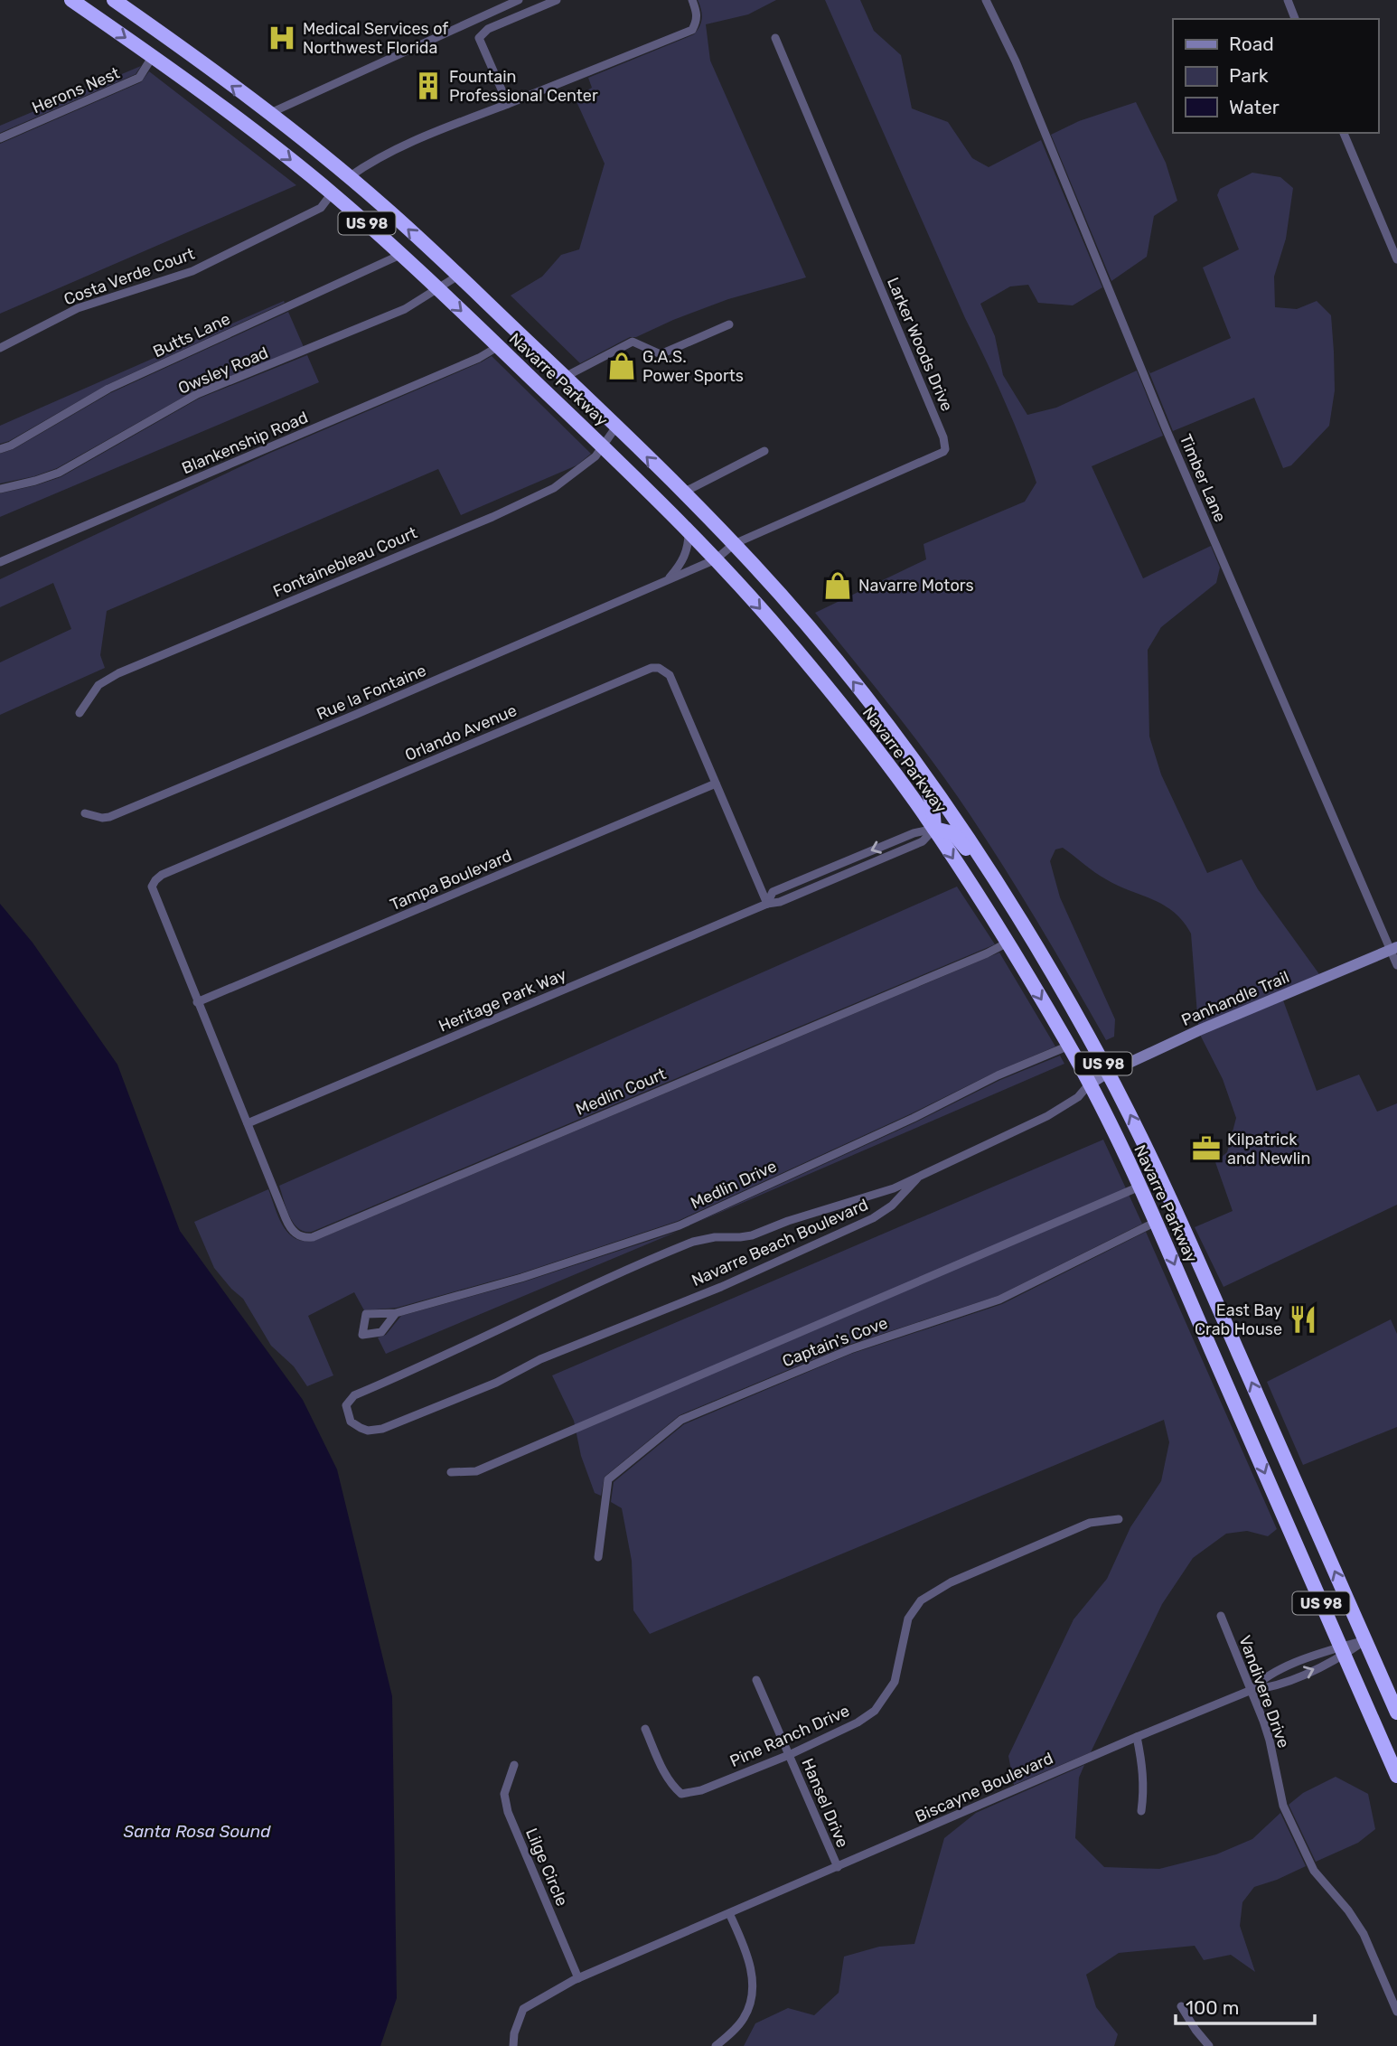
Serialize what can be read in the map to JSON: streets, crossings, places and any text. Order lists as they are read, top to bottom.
{
  "streets": {
    "highway": ["US 98", "Navarre Parkway"],
    "street": [
      "Herons Nest",
      "Costa Verde Court",
      "Butts Lane",
      "Larker Woods Drive",
      "Owsley Road",
      "Blankenship Road",
      "Timber Lane",
      "Fontainebleau Court",
      "Rue la Fontaine",
      "Orlando Avenue",
      "Tampa Boulevard",
      "Panhandle Trail",
      "Heritage Park Way",
      "Medlin Court",
      "Medlin Drive",
      "Navarre Beach Boulevard",
      "Captain's Cove",
      "Vandivere Drive",
      "Pine Ranch Drive",
      "Biscayne Boulevard",
      "Hansel Drive",
      "Lilge Circle"
    ]
  },
  "crossings": [
    ["Herons Nest", "Navarre Parkway"],
    ["Costa Verde Court", "Navarre Parkway"],
    ["Butts Lane", "Navarre Parkway"],
    ["Larker Woods Drive", "Navarre Parkway"],
    ["Larker Woods Drive", "Rue la Fontaine"],
    ["Owsley Road", "Navarre Parkway"],
    ["Navarre Parkway", "Blankenship Road"],
    ["Navarre Parkway", "Fontainebleau Court"],
    ["Navarre Parkway", "Rue la Fontaine"],
    ["Navarre Parkway", "Panhandle Trail"],
    ["Navarre Parkway", "Heritage Park Way"],
    ["Navarre Parkway", "Medlin Court"],
    ["Navarre Parkway", "Medlin Drive"],
    ["Navarre Parkway", "Captain's Cove"],
    ["Navarre Parkway", "Biscayne Boulevard"],
    ["Timber Lane", "Panhandle Trail"],
    ["Orlando Avenue", "Tampa Boulevard"],
    ["Orlando Avenue", "Heritage Park Way"],
    ["Heritage Park Way", "Medlin Court"],
    ["Vandivere Drive", "Biscayne Boulevard"],
    ["Pine Ranch Drive", "Hansel Drive"],
    ["Biscayne Boulevard", "Hansel Drive"],
    ["Biscayne Boulevard", "Lilge Circle"]
  ],
  "water": ["Santa Rosa Sound"],
  "places": {
    "hospital": ["Medical Services of Northwest Florida"],
    "building": ["Fountain Professional Center"],
    "shop": ["G.A.S. Power Sports", "Navarre Motors"],
    "office": ["Kilpatrick and Newlin"],
    "restaurant": ["East Bay Crab House"]
  },
  "legend": ["Road", "Park", "Water"],
  "scale_bar": "100 m"
}
